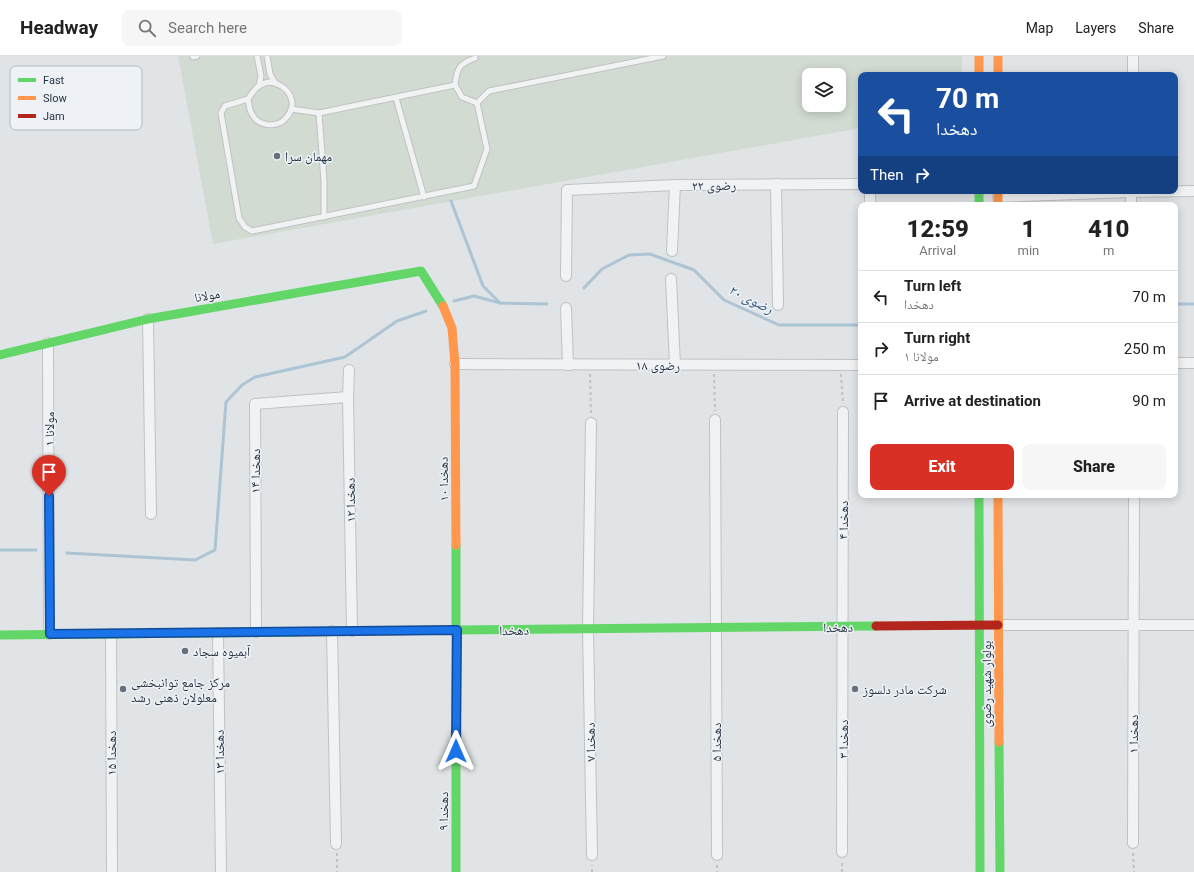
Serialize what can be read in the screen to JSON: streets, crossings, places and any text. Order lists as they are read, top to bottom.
{
  "streets": {
    "street": [
      "رضوی ۲۲",
      "مولانا",
      "رضوی ۱۸",
      "مولانا ۱",
      "دهخدا ۱۴",
      "دهخدا ۱۰",
      "دهخدا ۱۲",
      "دهخدا ۴",
      "دهخدا",
      "بولوار شهید رضوی",
      "دهخدا ۱",
      "دهخدا ۳",
      "دهخدا ۷",
      "دهخدا ۵",
      "دهخدا ۱۳",
      "دهخدا ۱۵",
      "دهخدا ۹"
    ]
  },
  "crossings": [
    ["مولانا", "مولانا ۱"],
    ["مولانا", "دهخدا ۱۰"],
    ["رضوی ۱۸", "دهخدا ۱۰"],
    ["مولانا ۱", "دهخدا"],
    ["دهخدا ۱۴", "دهخدا ۱۲"],
    ["دهخدا ۱۴", "دهخدا"],
    ["دهخدا ۱۰", "دهخدا"],
    ["دهخدا ۱۰", "دهخدا ۹"],
    ["دهخدا ۱۲", "دهخدا"],
    ["دهخدا ۴", "دهخدا"],
    ["دهخدا ۴", "دهخدا ۳"],
    ["دهخدا", "بولوار شهید رضوی"],
    ["دهخدا", "دهخدا ۳"],
    ["دهخدا", "دهخدا ۷"],
    ["دهخدا", "دهخدا ۵"],
    ["دهخدا", "دهخدا ۱۳"],
    ["دهخدا", "دهخدا ۱۵"],
    ["دهخدا", "دهخدا ۹"]
  ],
  "water": ["رضوی ۲۰"],
  "places": [
    "مهمان سرا",
    "آبمیوه سجاد",
    "مرکز جامع توانبخشی معلولان ذهنی رشد",
    "شرکت مادر دلسوز"
  ],
  "legend": ["Fast", "Slow", "Jam"],
  "page": {
    "header": "Headway",
    "search": "Search here",
    "nav": ["Map", "Layers", "Share"],
    "turn": ["70 m", "دهخدا"],
    "then": "Then",
    "eta": [
      "12:59",
      "Arrival",
      "1",
      "min",
      "410",
      "m"
    ],
    "list": [
      {
        "name": "Turn left",
        "note": "دهخدا",
        "value": "70 m"
      },
      {
        "name": "Turn right",
        "note": "مولانا ۱",
        "value": "250 m"
      },
      {
        "name": "Arrive at destination",
        "value": "90 m"
      }
    ],
    "buttons": ["Exit", "Share"]
  }
}
